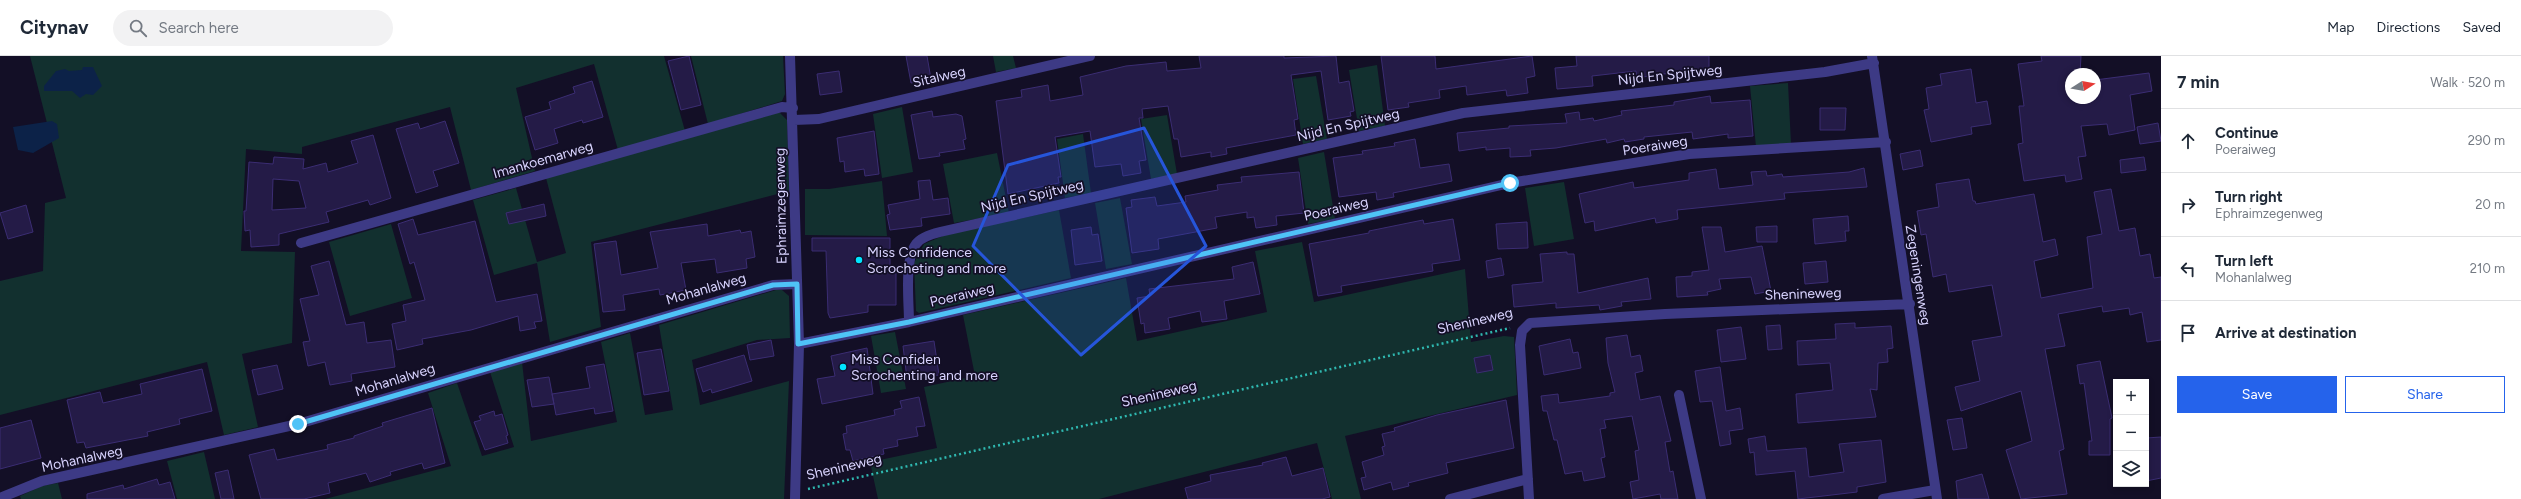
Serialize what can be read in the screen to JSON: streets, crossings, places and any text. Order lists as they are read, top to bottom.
{
  "streets": {
    "street": [
      "Nijd En Spijtweg",
      "Sitalweg",
      "Poeraiweg",
      "Imankoemarweg",
      "Ephraimzegenweg",
      "Zegeningenweg",
      "Mohanlalweg",
      "Shenineweg"
    ]
  },
  "crossings": [
    ["Nijd En Spijtweg", "Poeraiweg"],
    ["Nijd En Spijtweg", "Zegeningenweg"],
    ["Sitalweg", "Ephraimzegenweg"],
    ["Poeraiweg", "Ephraimzegenweg"],
    ["Poeraiweg", "Zegeningenweg"],
    ["Imankoemarweg", "Ephraimzegenweg"],
    ["Ephraimzegenweg", "Mohanlalweg"],
    ["Ephraimzegenweg", "Shenineweg"],
    ["Zegeningenweg", "Shenineweg"]
  ],
  "places": ["Miss Confidence Scrocheting and more", "Miss Confiden Scrochenting and more"],
  "north": "right",
  "page": {
    "header": "Citynav",
    "search": "Search here",
    "nav": ["Map", "Directions", "Saved"],
    "heading": ["7 min", "Walk · 520 m"],
    "list": [
      ["Continue", "Poeraiweg", "290 m"],
      ["Turn right", "Ephraimzegenweg", "20 m"],
      ["Turn left", "Mohanlalweg", "210 m"],
      "Arrive at destination"
    ],
    "buttons": ["Save", "Share"],
    "map_buttons": ["+", "−"]
  }
}
